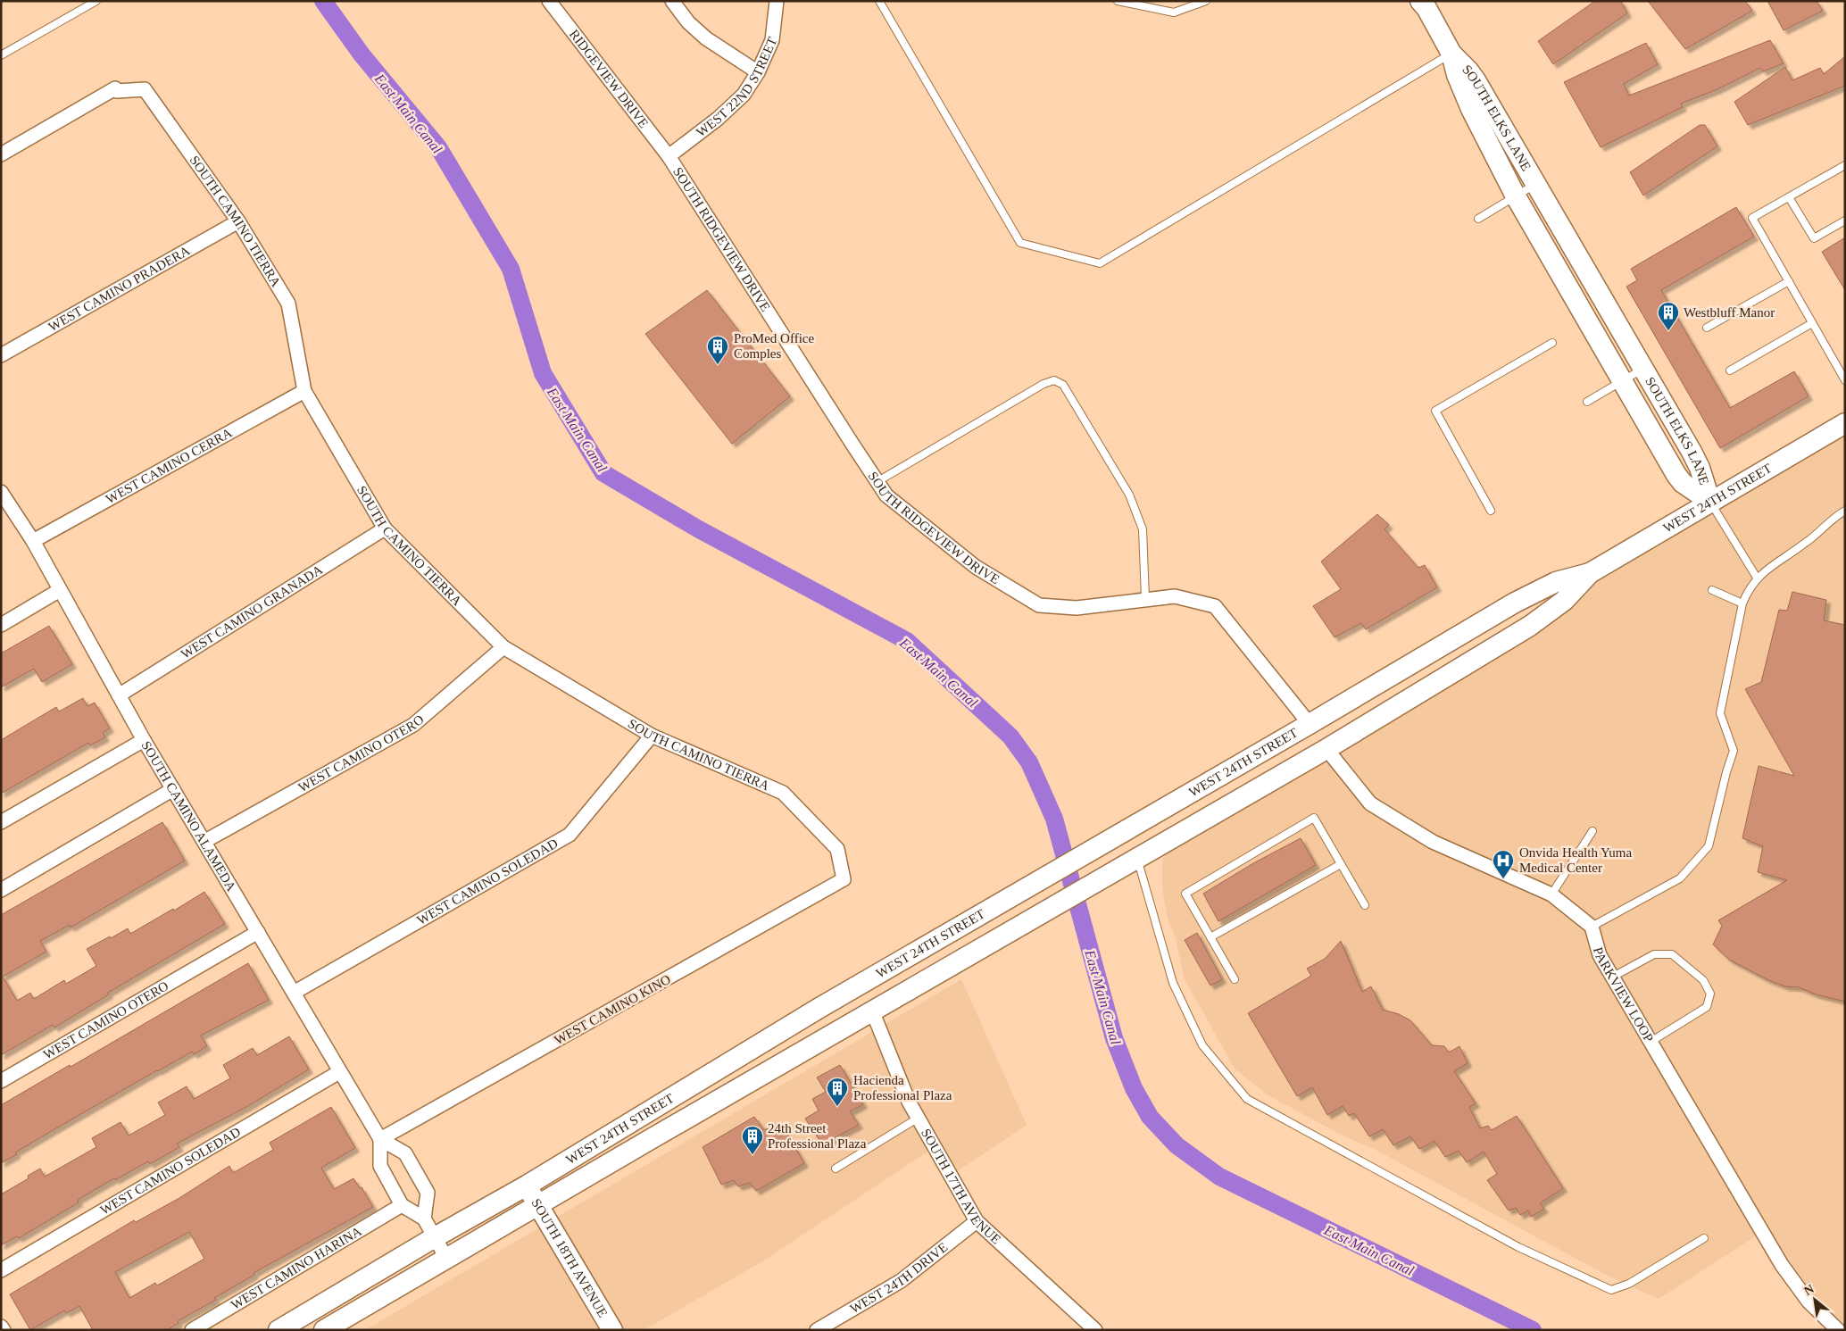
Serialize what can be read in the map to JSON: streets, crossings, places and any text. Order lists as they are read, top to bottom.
{
  "streets": {
    "main road": ["SOUTH ELKS LANE", "WEST 24TH STREET", "SOUTH 18TH AVENUE"],
    "street": [
      "RIDGEVIEW DRIVE",
      "WEST 22ND STREET",
      "SOUTH CAMINO TIERRA",
      "SOUTH RIDGEVIEW DRIVE",
      "WEST CAMINO PRADERA",
      "WEST CAMINO CERRA",
      "WEST CAMINO GRANADA",
      "WEST CAMINO OTERO",
      "SOUTH CAMINO ALAMEDA",
      "WEST CAMINO SOLEDAD",
      "PARKVIEW LOOP",
      "WEST CAMINO KINO",
      "SOUTH 17TH AVENUE",
      "WEST CAMINO HARINA",
      "WEST 24TH DRIVE"
    ]
  },
  "crossings": [
    ["RIDGEVIEW DRIVE", "WEST 22ND STREET"],
    ["RIDGEVIEW DRIVE", "SOUTH RIDGEVIEW DRIVE"],
    ["WEST 22ND STREET", "SOUTH RIDGEVIEW DRIVE"],
    ["SOUTH ELKS LANE", "WEST 24TH STREET"],
    ["SOUTH CAMINO TIERRA", "WEST CAMINO PRADERA"],
    ["SOUTH CAMINO TIERRA", "WEST CAMINO CERRA"],
    ["SOUTH CAMINO TIERRA", "WEST CAMINO GRANADA"],
    ["SOUTH CAMINO TIERRA", "WEST CAMINO OTERO"],
    ["SOUTH CAMINO TIERRA", "WEST CAMINO SOLEDAD"],
    ["SOUTH CAMINO TIERRA", "WEST CAMINO KINO"],
    ["SOUTH RIDGEVIEW DRIVE", "WEST 24TH STREET"],
    ["WEST CAMINO CERRA", "SOUTH CAMINO ALAMEDA"],
    ["WEST 24TH STREET", "SOUTH 17TH AVENUE"],
    ["WEST 24TH STREET", "SOUTH 18TH AVENUE"],
    ["WEST CAMINO GRANADA", "SOUTH CAMINO ALAMEDA"],
    ["WEST CAMINO OTERO", "SOUTH CAMINO ALAMEDA"],
    ["SOUTH CAMINO ALAMEDA", "WEST CAMINO SOLEDAD"],
    ["SOUTH CAMINO ALAMEDA", "WEST CAMINO KINO"],
    ["SOUTH 17TH AVENUE", "WEST 24TH DRIVE"]
  ],
  "water": ["East Main Canal"],
  "places": {
    "building": [
      "Westbluff Manor",
      "ProMed Office Comples",
      "Hacienda Professional Plaza",
      "24th Street Professional Plaza"
    ],
    "hospital": ["Onvida Health Yuma Medical Center"]
  },
  "north": "top left"
}
